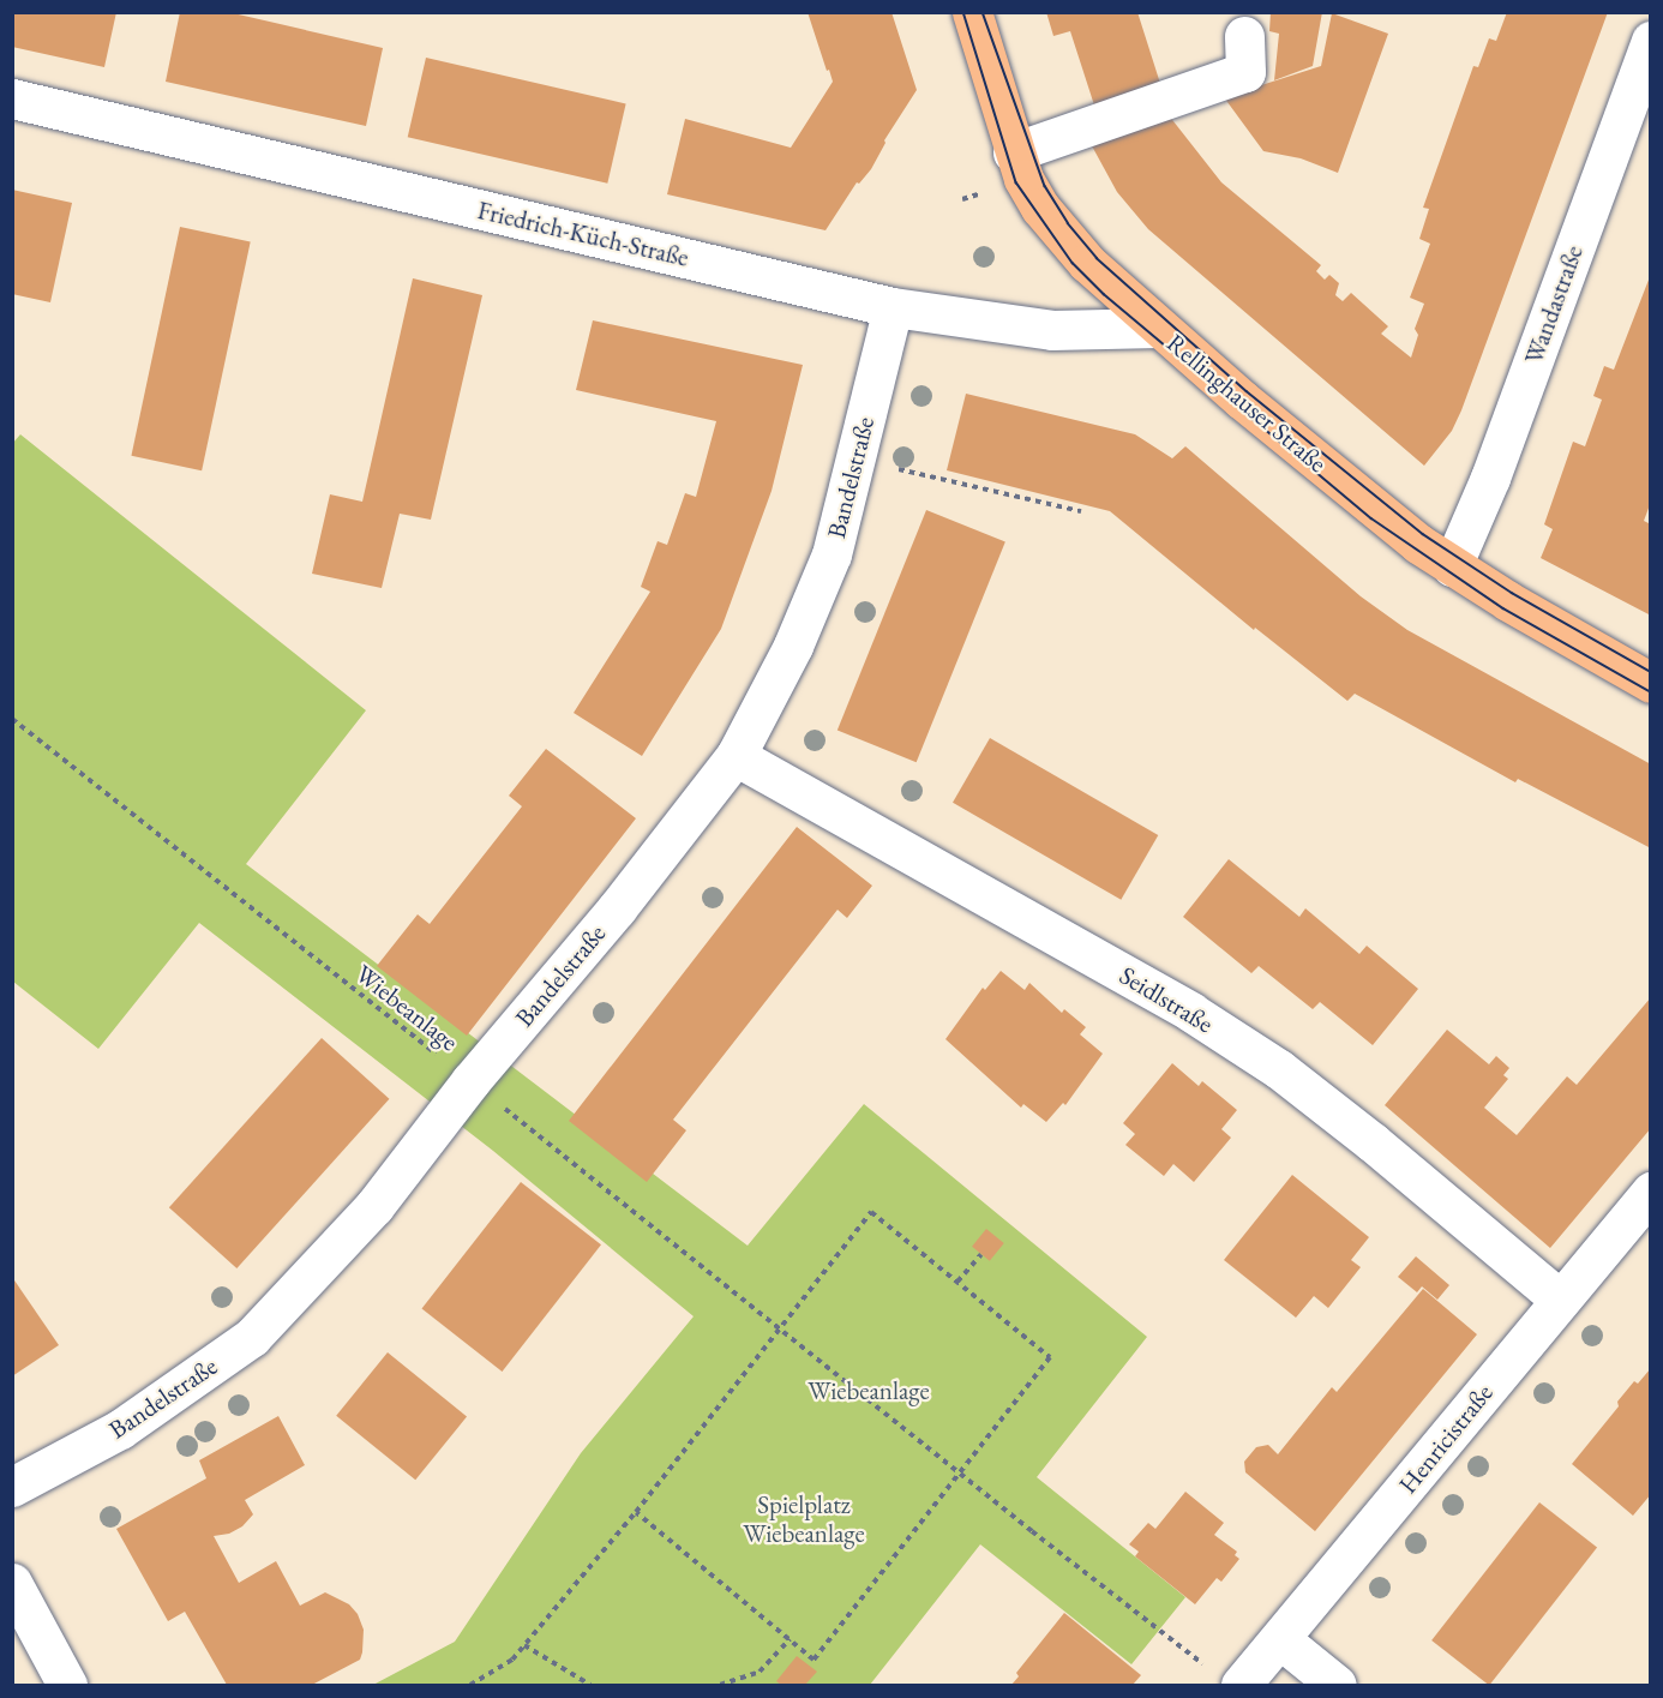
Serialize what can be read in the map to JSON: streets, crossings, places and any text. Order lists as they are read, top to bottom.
{
  "streets": {
    "main road": ["Rellinghauser Straße"],
    "street": [
      "Friedrich-Küch-Straße",
      "Wandastraße",
      "Bandelstraße",
      "Seidlstraße",
      "Henricistraße"
    ],
    "path": ["Wiebeanlage"]
  },
  "crossings": [
    ["Friedrich-Küch-Straße", "Rellinghauser Straße"],
    ["Friedrich-Küch-Straße", "Bandelstraße"],
    ["Wandastraße", "Rellinghauser Straße"],
    ["Bandelstraße", "Seidlstraße"],
    ["Bandelstraße", "Wiebeanlage"],
    ["Seidlstraße", "Henricistraße"],
    ["Wiebeanlage", "Henricistraße"]
  ],
  "parks": ["Wiebeanlage", "Spielplatz Wiebeanlage"]
}
